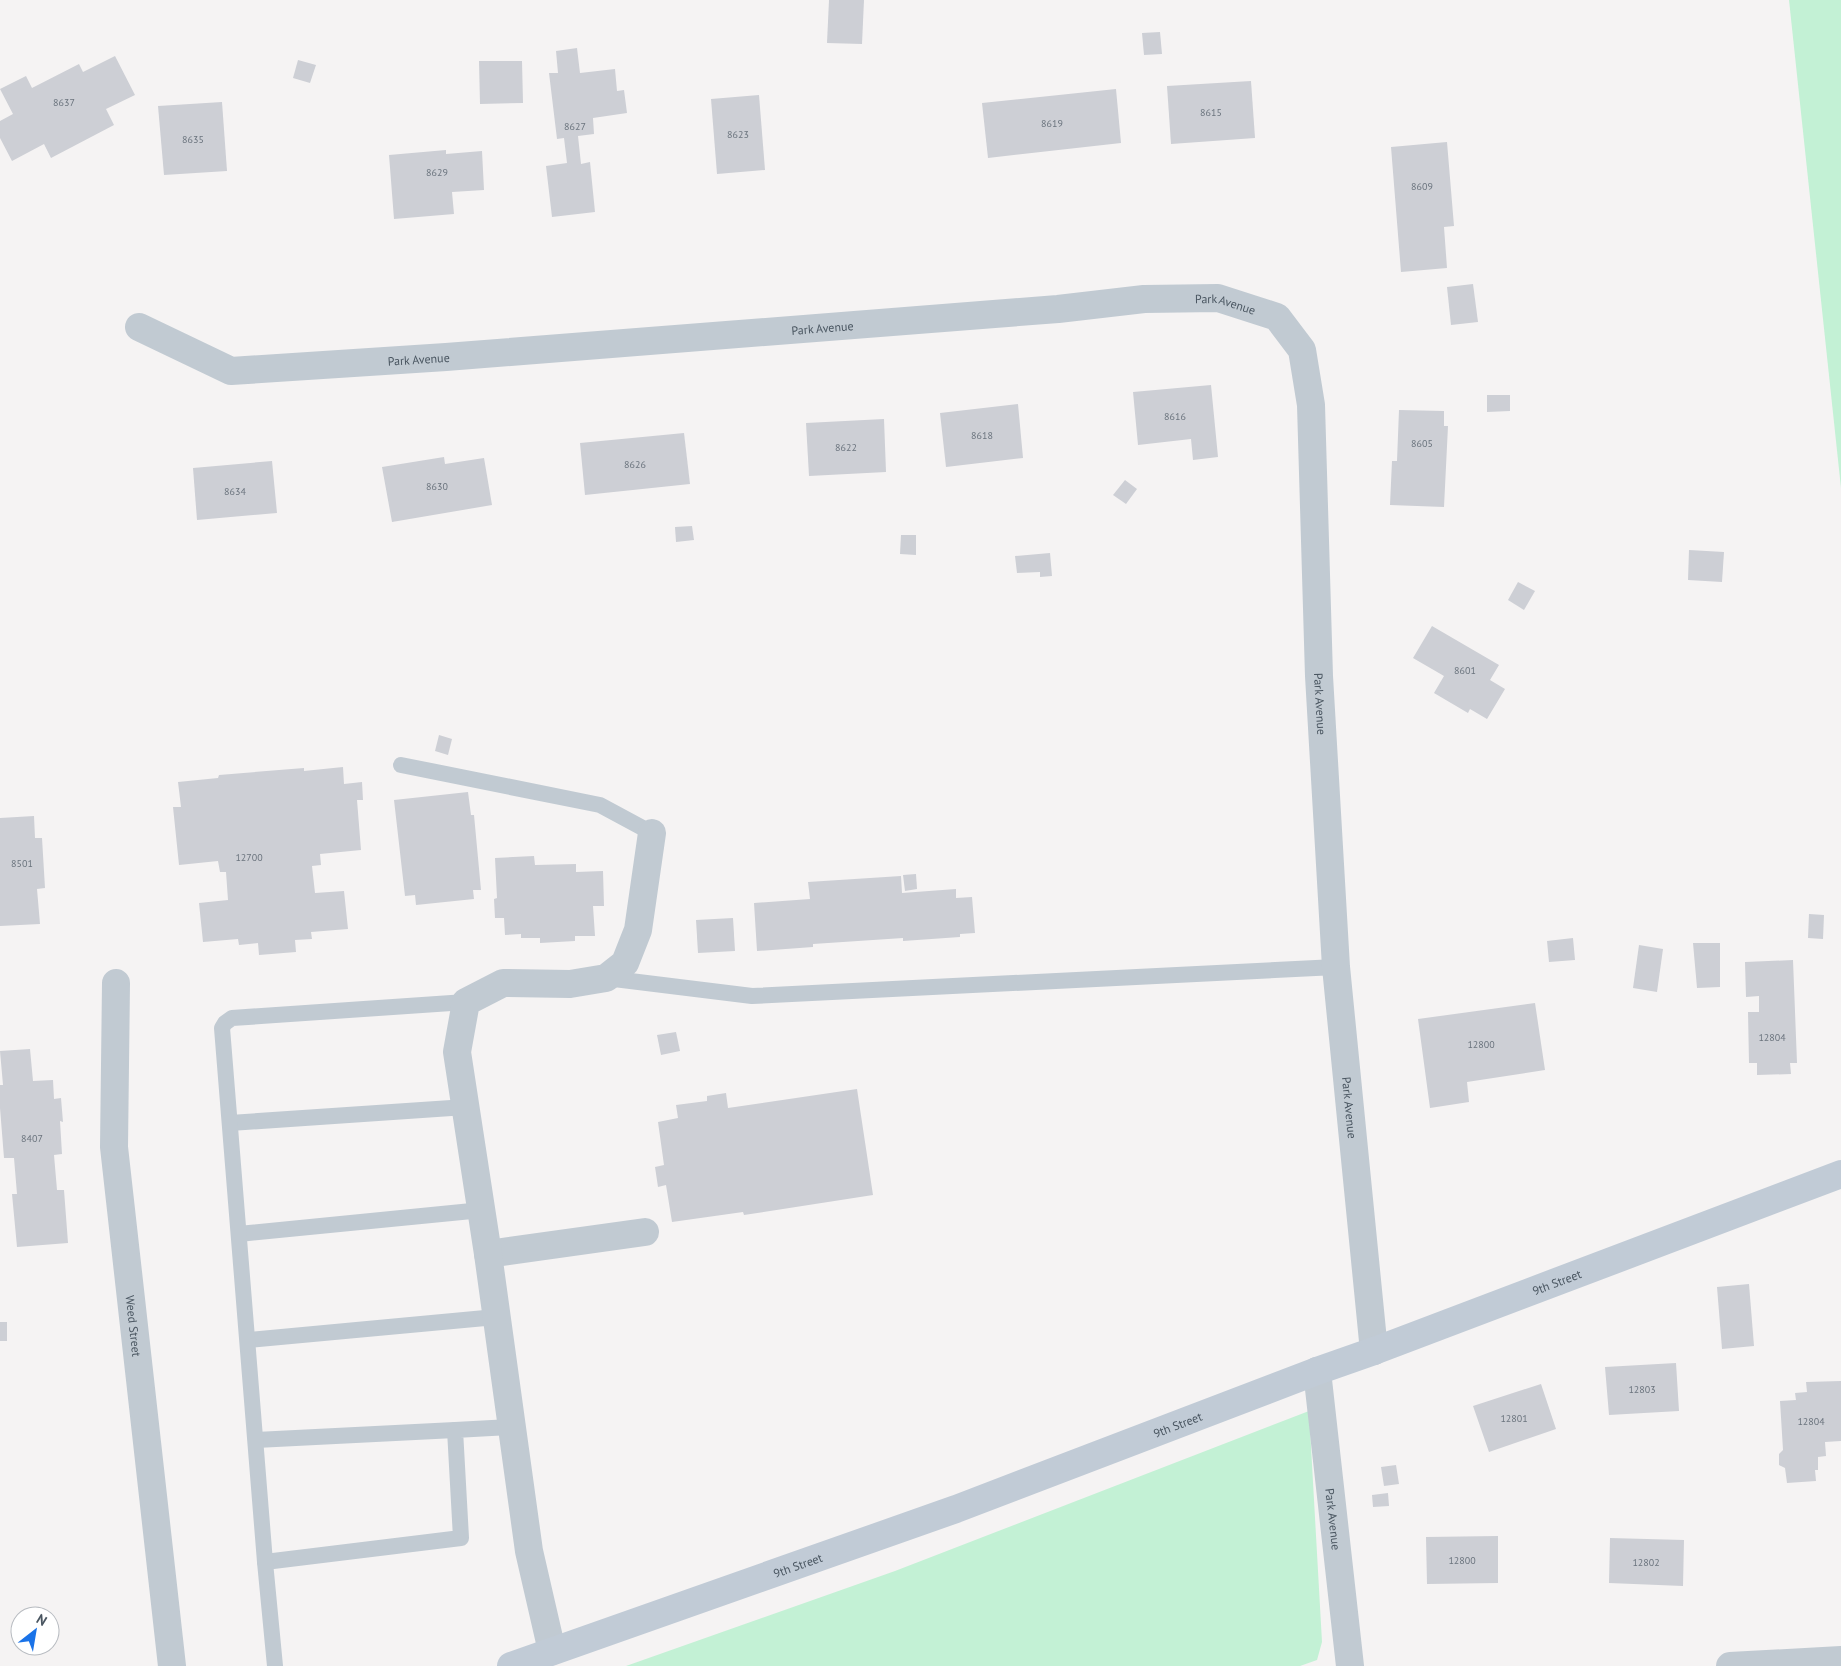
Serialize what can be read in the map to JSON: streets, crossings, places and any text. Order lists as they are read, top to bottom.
{
  "streets": {
    "main road": ["9th Street"],
    "street": ["Park Avenue", "Weed Street"]
  },
  "crossings": [
    ["Park Avenue", "9th Street"]
  ],
  "house_numbers": [
    "8637",
    "8615",
    "8619",
    "8627",
    "8623",
    "8635",
    "8629",
    "8609",
    "8616",
    "8618",
    "8605",
    "8622",
    "8626",
    "8630",
    "8634",
    "8601",
    "12700",
    "8501",
    "12804",
    "12800",
    "8407",
    "12803",
    "12801",
    "12804",
    "12800",
    "12802"
  ],
  "north": "top right"
}
